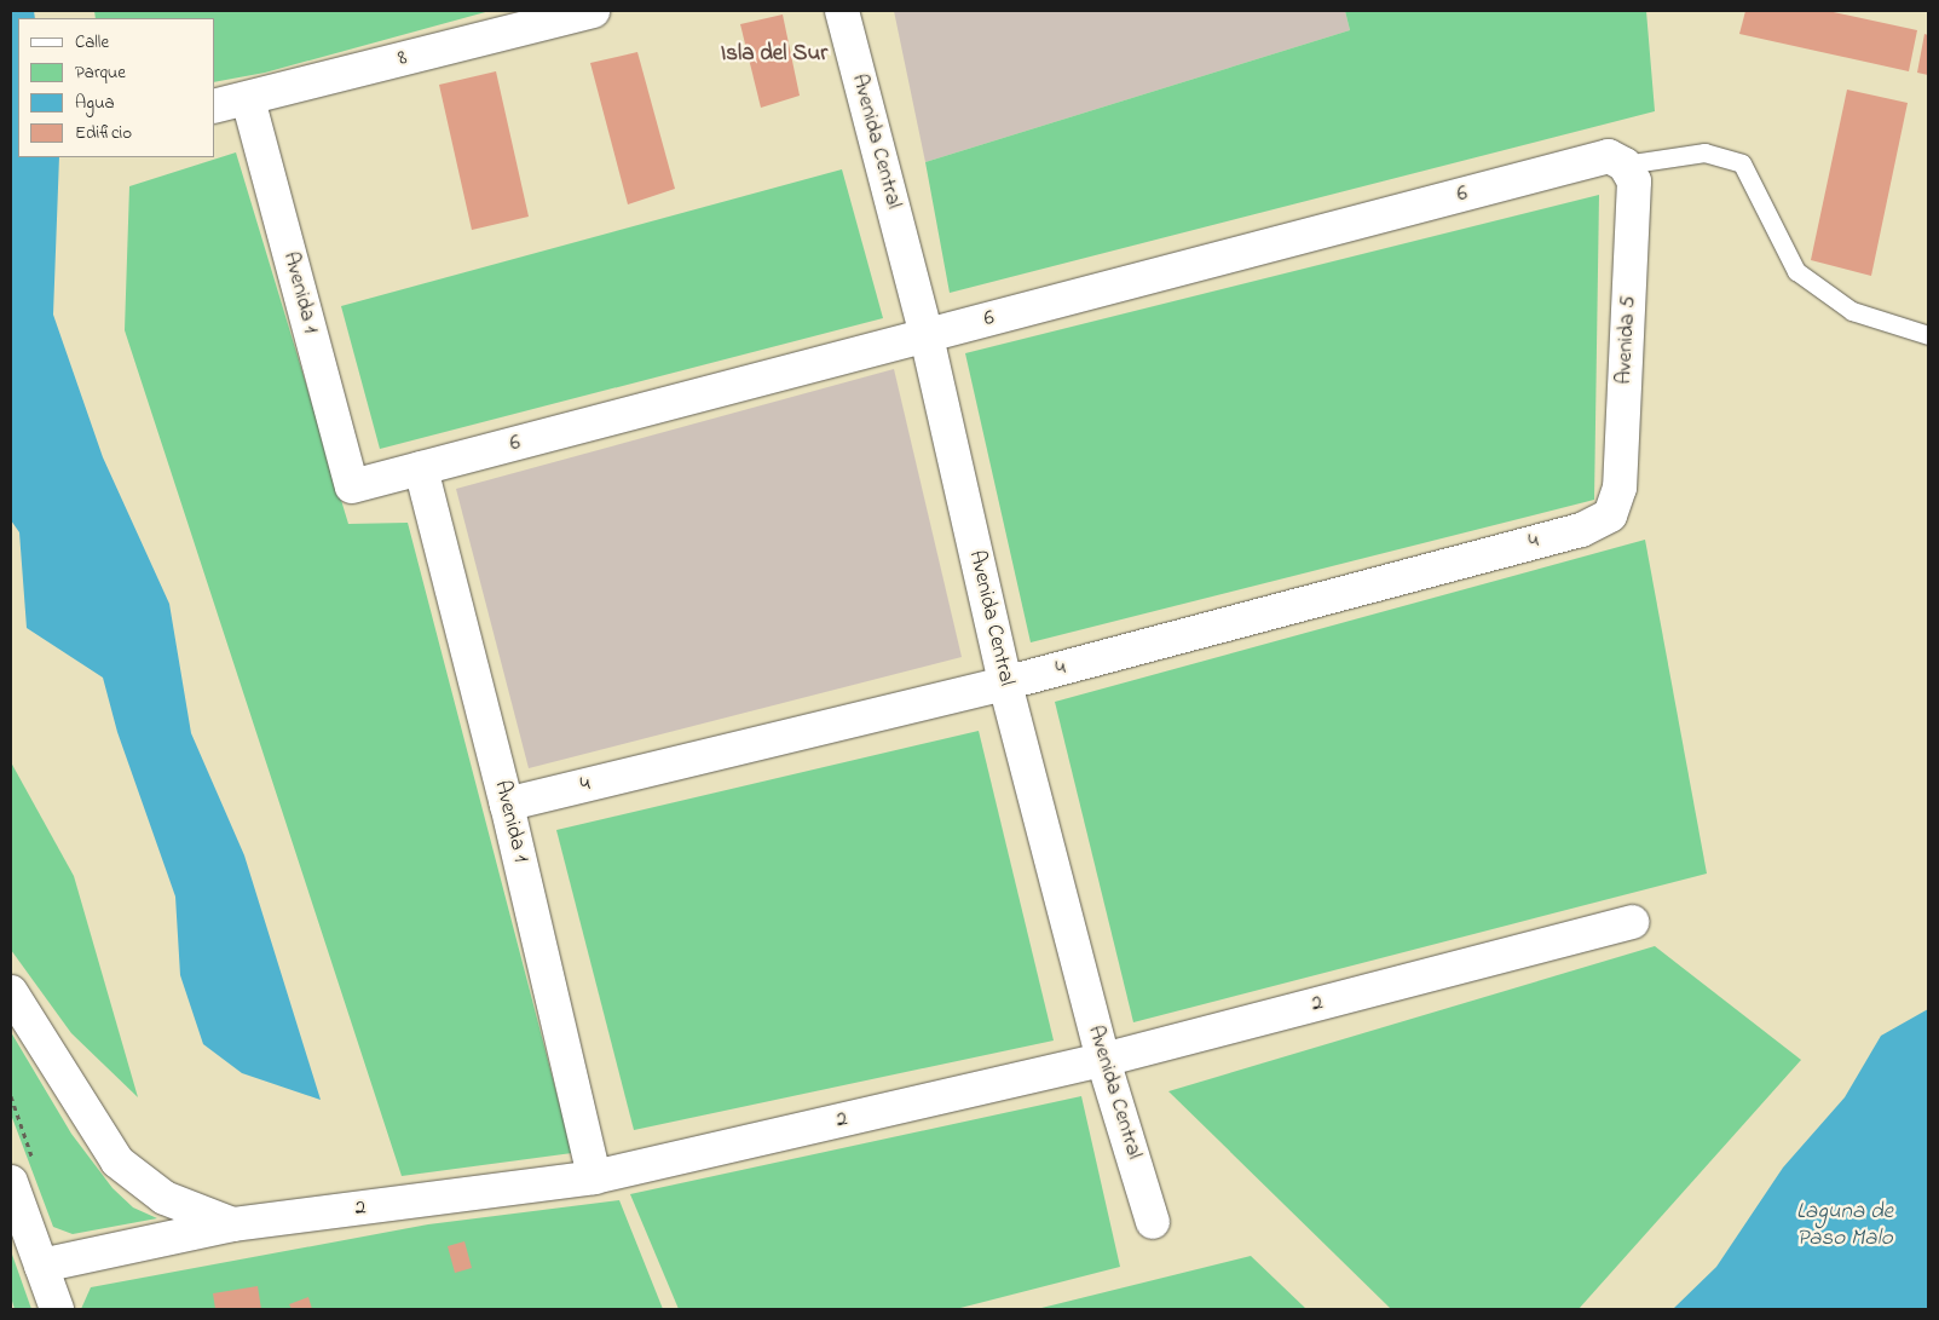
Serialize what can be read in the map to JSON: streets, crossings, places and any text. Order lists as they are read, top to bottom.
{
  "streets": {
    "main road": [
      "8",
      "Avenida Central",
      "6",
      "Avenida 1",
      "Avenida 5",
      "4",
      "2"
    ]
  },
  "crossings": [
    ["8", "Avenida 1"],
    ["Avenida Central", "6"],
    ["Avenida Central", "4"],
    ["Avenida Central", "2"],
    ["6", "Avenida 1"],
    ["6", "Avenida 5"],
    ["Avenida 1", "4"],
    ["Avenida 1", "2"],
    ["Avenida 5", "4"]
  ],
  "districts": ["Isla del Sur"],
  "water": ["Laguna de Paso Malo"],
  "legend": [
    "Calle",
    "Parque",
    "Agua",
    "Edificio"
  ]
}
